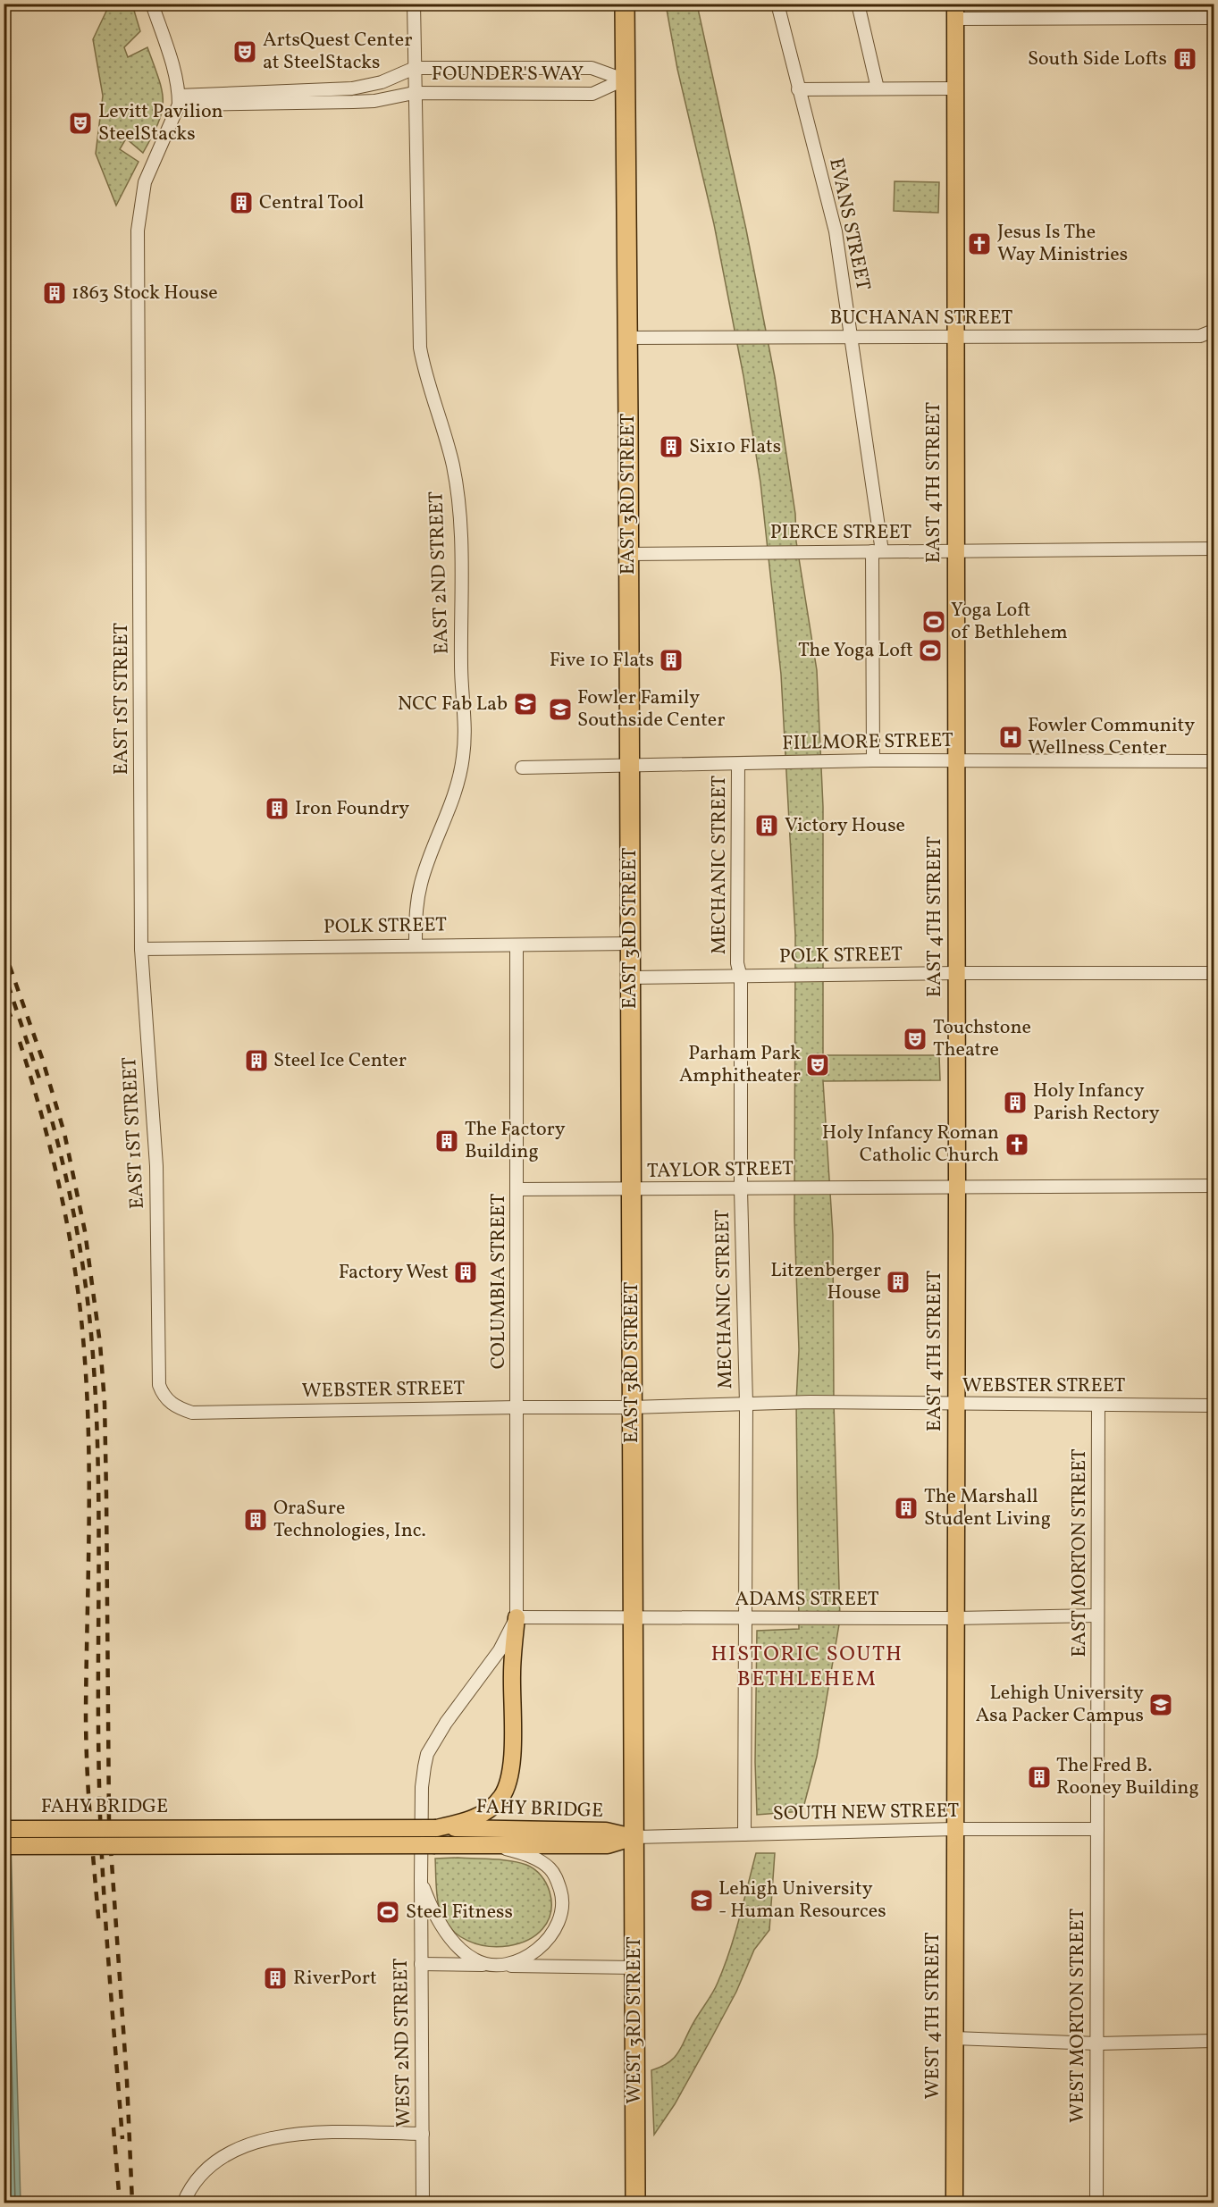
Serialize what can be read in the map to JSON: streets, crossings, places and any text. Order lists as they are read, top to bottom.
{
  "streets": {
    "highway": ["EAST 3RD STREET", "WEST 3RD STREET"],
    "main road": ["EAST 4TH STREET", "FAHY BRIDGE", "WEST 4TH STREET"],
    "street": [
      "FOUNDER'S WAY",
      "EVANS STREET",
      "BUCHANAN STREET",
      "PIERCE STREET",
      "EAST 2ND STREET",
      "EAST 1ST STREET",
      "FILLMORE STREET",
      "MECHANIC STREET",
      "POLK STREET",
      "TAYLOR STREET",
      "COLUMBIA STREET",
      "WEBSTER STREET",
      "EAST MORTON STREET",
      "ADAMS STREET",
      "SOUTH NEW STREET",
      "WEST MORTON STREET",
      "WEST 2ND STREET"
    ]
  },
  "crossings": [
    ["FOUNDER'S WAY", "EAST 3RD STREET"],
    ["FOUNDER'S WAY", "EAST 2ND STREET"],
    ["FOUNDER'S WAY", "EAST 1ST STREET"],
    ["EVANS STREET", "BUCHANAN STREET"],
    ["EVANS STREET", "PIERCE STREET"],
    ["EVANS STREET", "FILLMORE STREET"],
    ["BUCHANAN STREET", "EAST 4TH STREET"],
    ["BUCHANAN STREET", "EAST 3RD STREET"],
    ["EAST 4TH STREET", "PIERCE STREET"],
    ["EAST 4TH STREET", "FILLMORE STREET"],
    ["EAST 4TH STREET", "POLK STREET"],
    ["EAST 4TH STREET", "TAYLOR STREET"],
    ["EAST 4TH STREET", "WEBSTER STREET"],
    ["EAST 4TH STREET", "ADAMS STREET"],
    ["EAST 4TH STREET", "SOUTH NEW STREET"],
    ["EAST 4TH STREET", "WEST 4TH STREET"],
    ["EAST 3RD STREET", "PIERCE STREET"],
    ["EAST 3RD STREET", "FILLMORE STREET"],
    ["EAST 3RD STREET", "POLK STREET"],
    ["EAST 3RD STREET", "TAYLOR STREET"],
    ["EAST 3RD STREET", "WEBSTER STREET"],
    ["EAST 3RD STREET", "ADAMS STREET"],
    ["EAST 3RD STREET", "FAHY BRIDGE"],
    ["EAST 3RD STREET", "SOUTH NEW STREET"],
    ["EAST 3RD STREET", "WEST 3RD STREET"],
    ["EAST 2ND STREET", "POLK STREET"],
    ["EAST 1ST STREET", "POLK STREET"],
    ["EAST 1ST STREET", "WEBSTER STREET"],
    ["FILLMORE STREET", "MECHANIC STREET"],
    ["MECHANIC STREET", "POLK STREET"],
    ["MECHANIC STREET", "TAYLOR STREET"],
    ["MECHANIC STREET", "WEBSTER STREET"],
    ["MECHANIC STREET", "ADAMS STREET"],
    ["MECHANIC STREET", "SOUTH NEW STREET"],
    ["POLK STREET", "COLUMBIA STREET"],
    ["TAYLOR STREET", "COLUMBIA STREET"],
    ["COLUMBIA STREET", "WEBSTER STREET"],
    ["COLUMBIA STREET", "ADAMS STREET"],
    ["WEBSTER STREET", "EAST MORTON STREET"],
    ["EAST MORTON STREET", "ADAMS STREET"],
    ["EAST MORTON STREET", "SOUTH NEW STREET"],
    ["EAST MORTON STREET", "WEST MORTON STREET"],
    ["FAHY BRIDGE", "SOUTH NEW STREET"],
    ["FAHY BRIDGE", "WEST 3RD STREET"],
    ["SOUTH NEW STREET", "WEST 4TH STREET"],
    ["SOUTH NEW STREET", "WEST MORTON STREET"],
    ["SOUTH NEW STREET", "WEST 3RD STREET"]
  ],
  "districts": ["HISTORIC SOUTH BETHLEHEM"],
  "places": {
    "theatre": [
      "ArtsQuest Center at SteelStacks",
      "Levitt Pavilion SteelStacks",
      "Touchstone Theatre",
      "Parham Park Amphitheater"
    ],
    "building": [
      "South Side Lofts",
      "Central Tool",
      "1863 Stock House",
      "Six10 Flats",
      "Five 10 Flats",
      "Iron Foundry",
      "Victory House",
      "Steel Ice Center",
      "Holy Infancy Parish Rectory",
      "The Factory Building",
      "Factory West",
      "Litzenberger House",
      "The Marshall Student Living",
      "OraSure Technologies, Inc.",
      "The Fred B. Rooney Building",
      "RiverPort"
    ],
    "church": ["Jesus Is The Way Ministries", "Holy Infancy Roman Catholic Church"],
    "sports": ["Yoga Loft of Bethlehem", "The Yoga Loft", "Steel Fitness"],
    "school or university": [
      "NCC Fab Lab",
      "Fowler Family Southside Center",
      "Lehigh University Asa Packer Campus",
      "Lehigh University - Human Resources"
    ],
    "hospital": ["Fowler Community Wellness Center"]
  }
}
